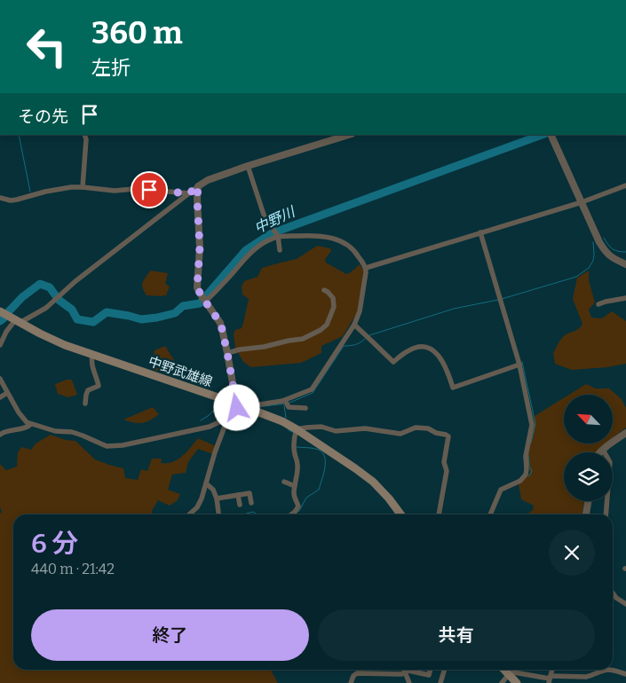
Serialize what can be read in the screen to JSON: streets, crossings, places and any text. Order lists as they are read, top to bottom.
{
  "streets": {
    "main road": ["中野武雄線"]
  },
  "water": ["中野川"],
  "north": "top left",
  "page": {
    "turn": ["360 m", "左折"],
    "then": "その先",
    "heading": ["6 分", "440 m · 21:42"],
    "buttons": ["終了", "共有"]
  }
}
